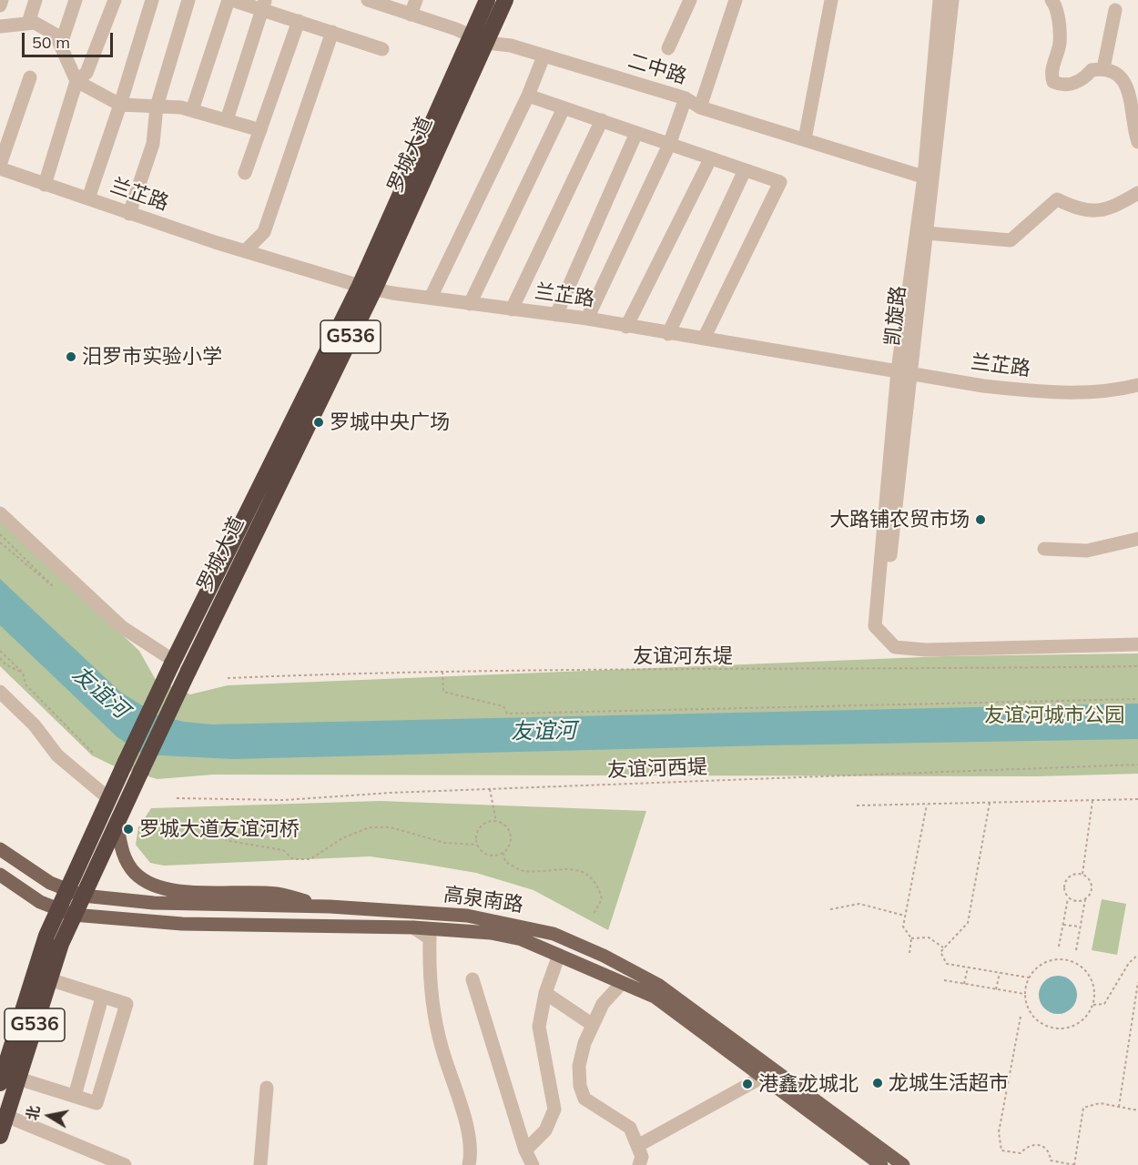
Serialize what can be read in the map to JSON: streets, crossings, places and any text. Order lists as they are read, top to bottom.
{
  "streets": {
    "highway": ["罗城大道", "G536"],
    "main road": ["高泉南路"],
    "street": ["二中路", "兰芷路", "凯旋路"],
    "path": ["友谊河东堤", "友谊河西堤"]
  },
  "crossings": [
    ["二中路", "罗城大道"],
    ["二中路", "凯旋路"],
    ["罗城大道", "兰芷路"],
    ["罗城大道", "高泉南路"],
    ["兰芷路", "凯旋路"]
  ],
  "water": ["友谊河"],
  "parks": ["友谊河城市公园"],
  "places": [
    "汨罗市实验小学",
    "罗城中央广场",
    "大路铺农贸市场",
    "罗城大道友谊河桥",
    "龙城生活超市",
    "港鑫龙城北"
  ],
  "scale_bar": "50 m",
  "north": "left"
}
